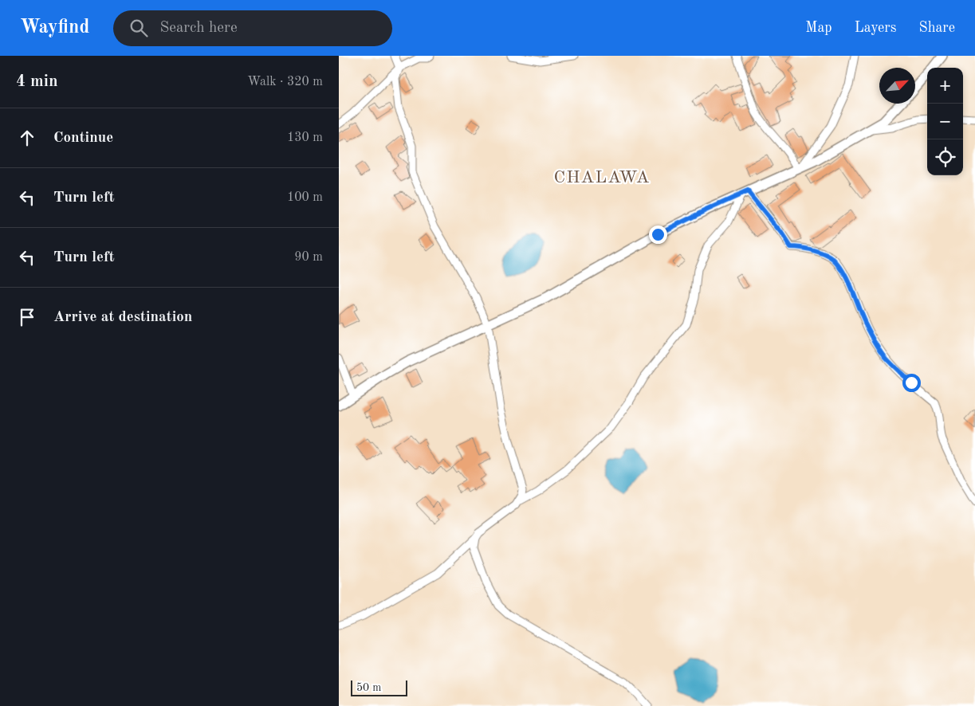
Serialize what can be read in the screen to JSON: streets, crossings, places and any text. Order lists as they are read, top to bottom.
{
  "districts": ["CHALAWA"],
  "scale_bar": "50 m",
  "north": "top right",
  "page": {
    "header": "Wayfind",
    "search": "Search here",
    "nav": ["Map", "Layers", "Share"],
    "heading": ["4 min", "Walk · 320 m"],
    "map_buttons": ["+", "−"],
    "list": [
      ["Continue", "130 m"],
      ["Turn left", "100 m"],
      ["Turn left", "90 m"],
      "Arrive at destination"
    ],
    "scale": "50 m"
  }
}
